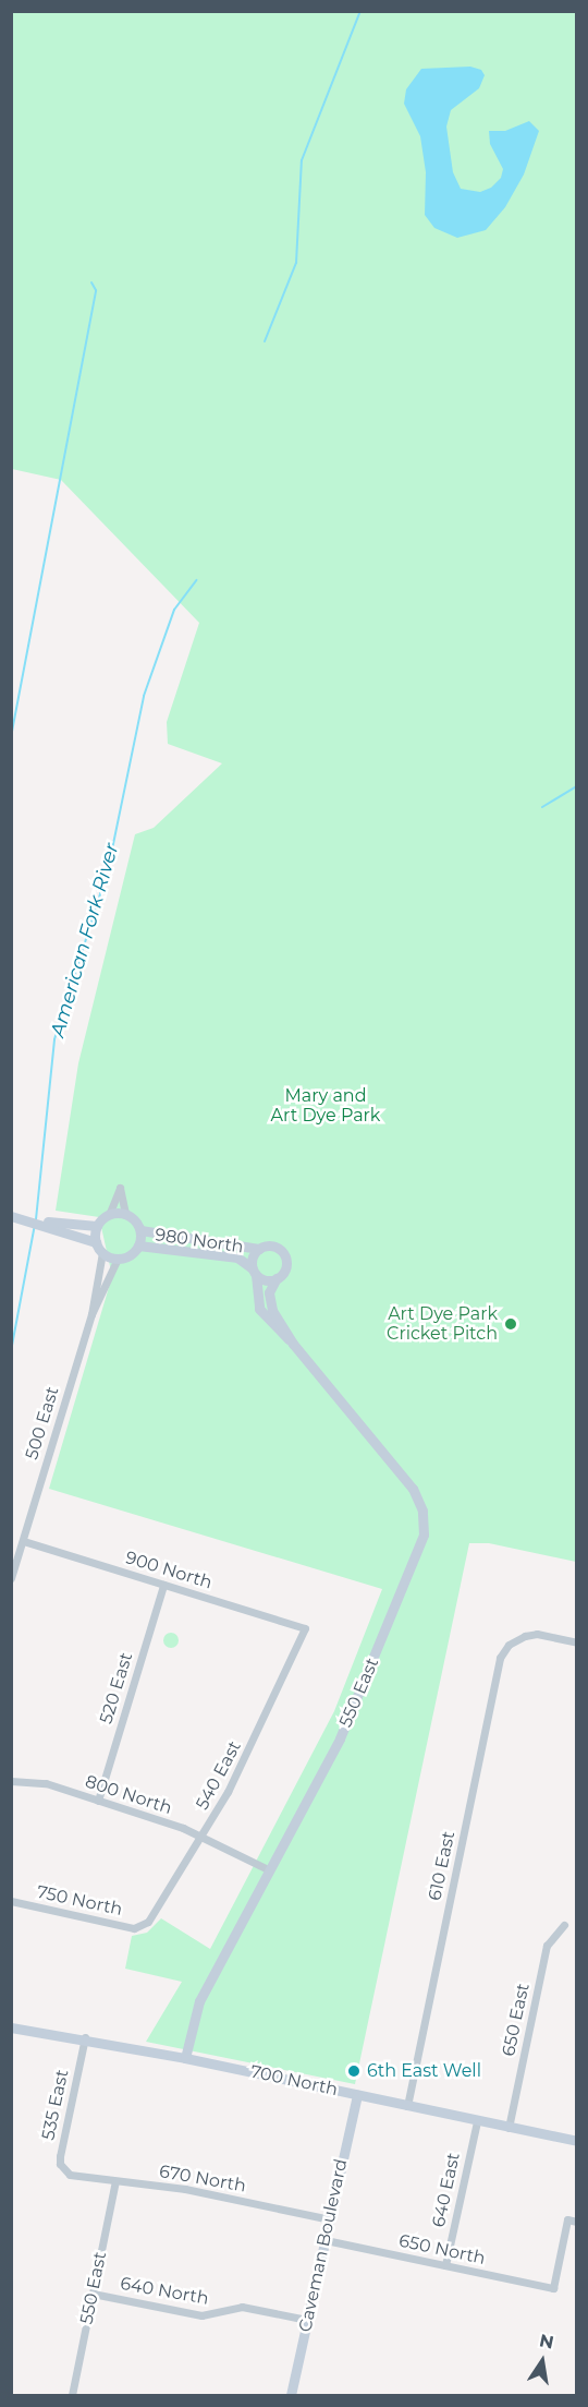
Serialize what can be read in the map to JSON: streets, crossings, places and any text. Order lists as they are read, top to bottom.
{
  "streets": {
    "street": [
      "980 North",
      "500 East",
      "900 North",
      "520 East",
      "550 East",
      "540 East",
      "800 North",
      "610 East",
      "750 North",
      "650 East",
      "700 North",
      "535 East",
      "670 North",
      "640 East",
      "Caveman Boulevard",
      "650 North",
      "640 North"
    ]
  },
  "crossings": [
    ["980 North", "500 East"],
    ["980 North", "550 East"],
    ["500 East", "900 North"],
    ["900 North", "520 East"],
    ["900 North", "540 East"],
    ["520 East", "800 North"],
    ["550 East", "800 North"],
    ["550 East", "700 North"],
    ["550 East", "670 North"],
    ["550 East", "640 North"],
    ["540 East", "800 North"],
    ["540 East", "750 North"],
    ["610 East", "700 North"],
    ["650 East", "700 North"],
    ["700 North", "535 East"],
    ["700 North", "640 East"],
    ["700 North", "Caveman Boulevard"],
    ["535 East", "670 North"],
    ["670 North", "Caveman Boulevard"],
    ["640 East", "650 North"],
    ["Caveman Boulevard", "650 North"],
    ["Caveman Boulevard", "640 North"]
  ],
  "water": ["American Fork River"],
  "parks": ["Mary and Art Dye Park"],
  "places": ["Art Dye Park Cricket Pitch", "6th East Well"],
  "north": "top"
}
